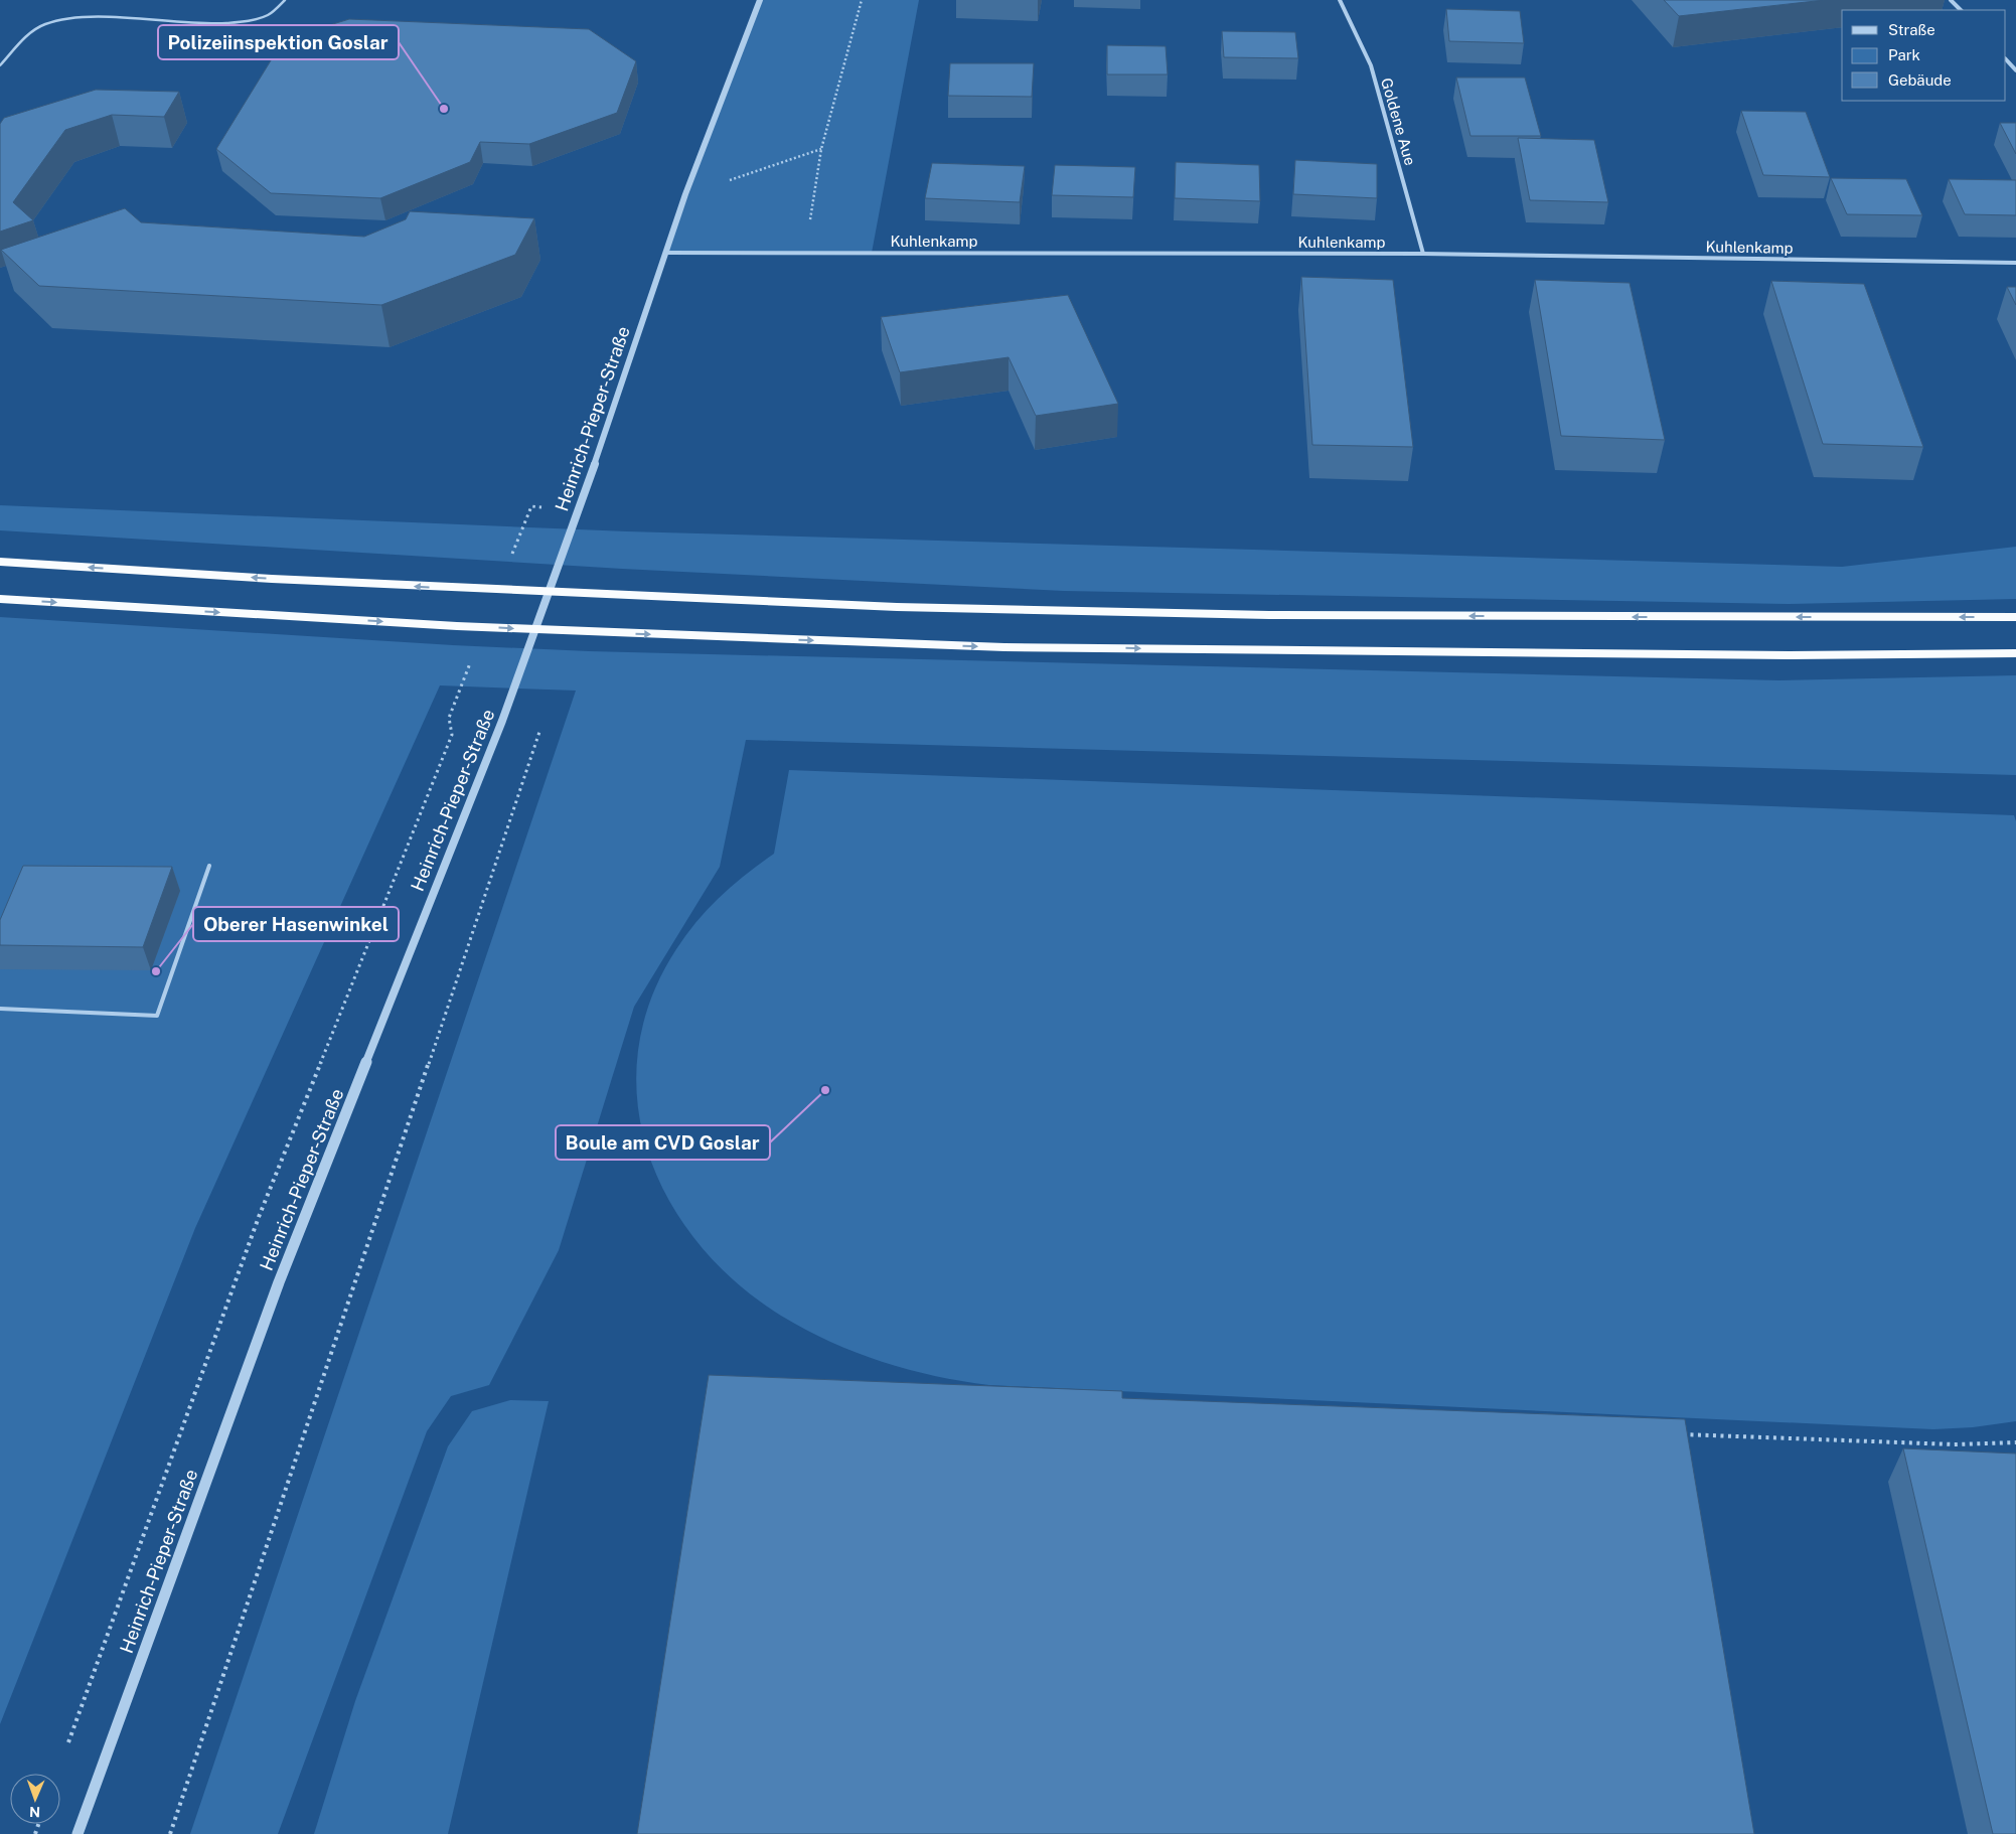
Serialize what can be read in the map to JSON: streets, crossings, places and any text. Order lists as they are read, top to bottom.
{
  "streets": {
    "street": ["Goldene Aue", "Kuhlenkamp", "Heinrich-Pieper-Straße"]
  },
  "crossings": [
    ["Goldene Aue", "Kuhlenkamp"],
    ["Kuhlenkamp", "Heinrich-Pieper-Straße"]
  ],
  "places": ["Polizeiinspektion Goslar", "Oberer Hasenwinkel", "Boule am CVD Goslar"],
  "legend": ["Straße", "Park", "Gebäude"],
  "north": "bottom"
}
